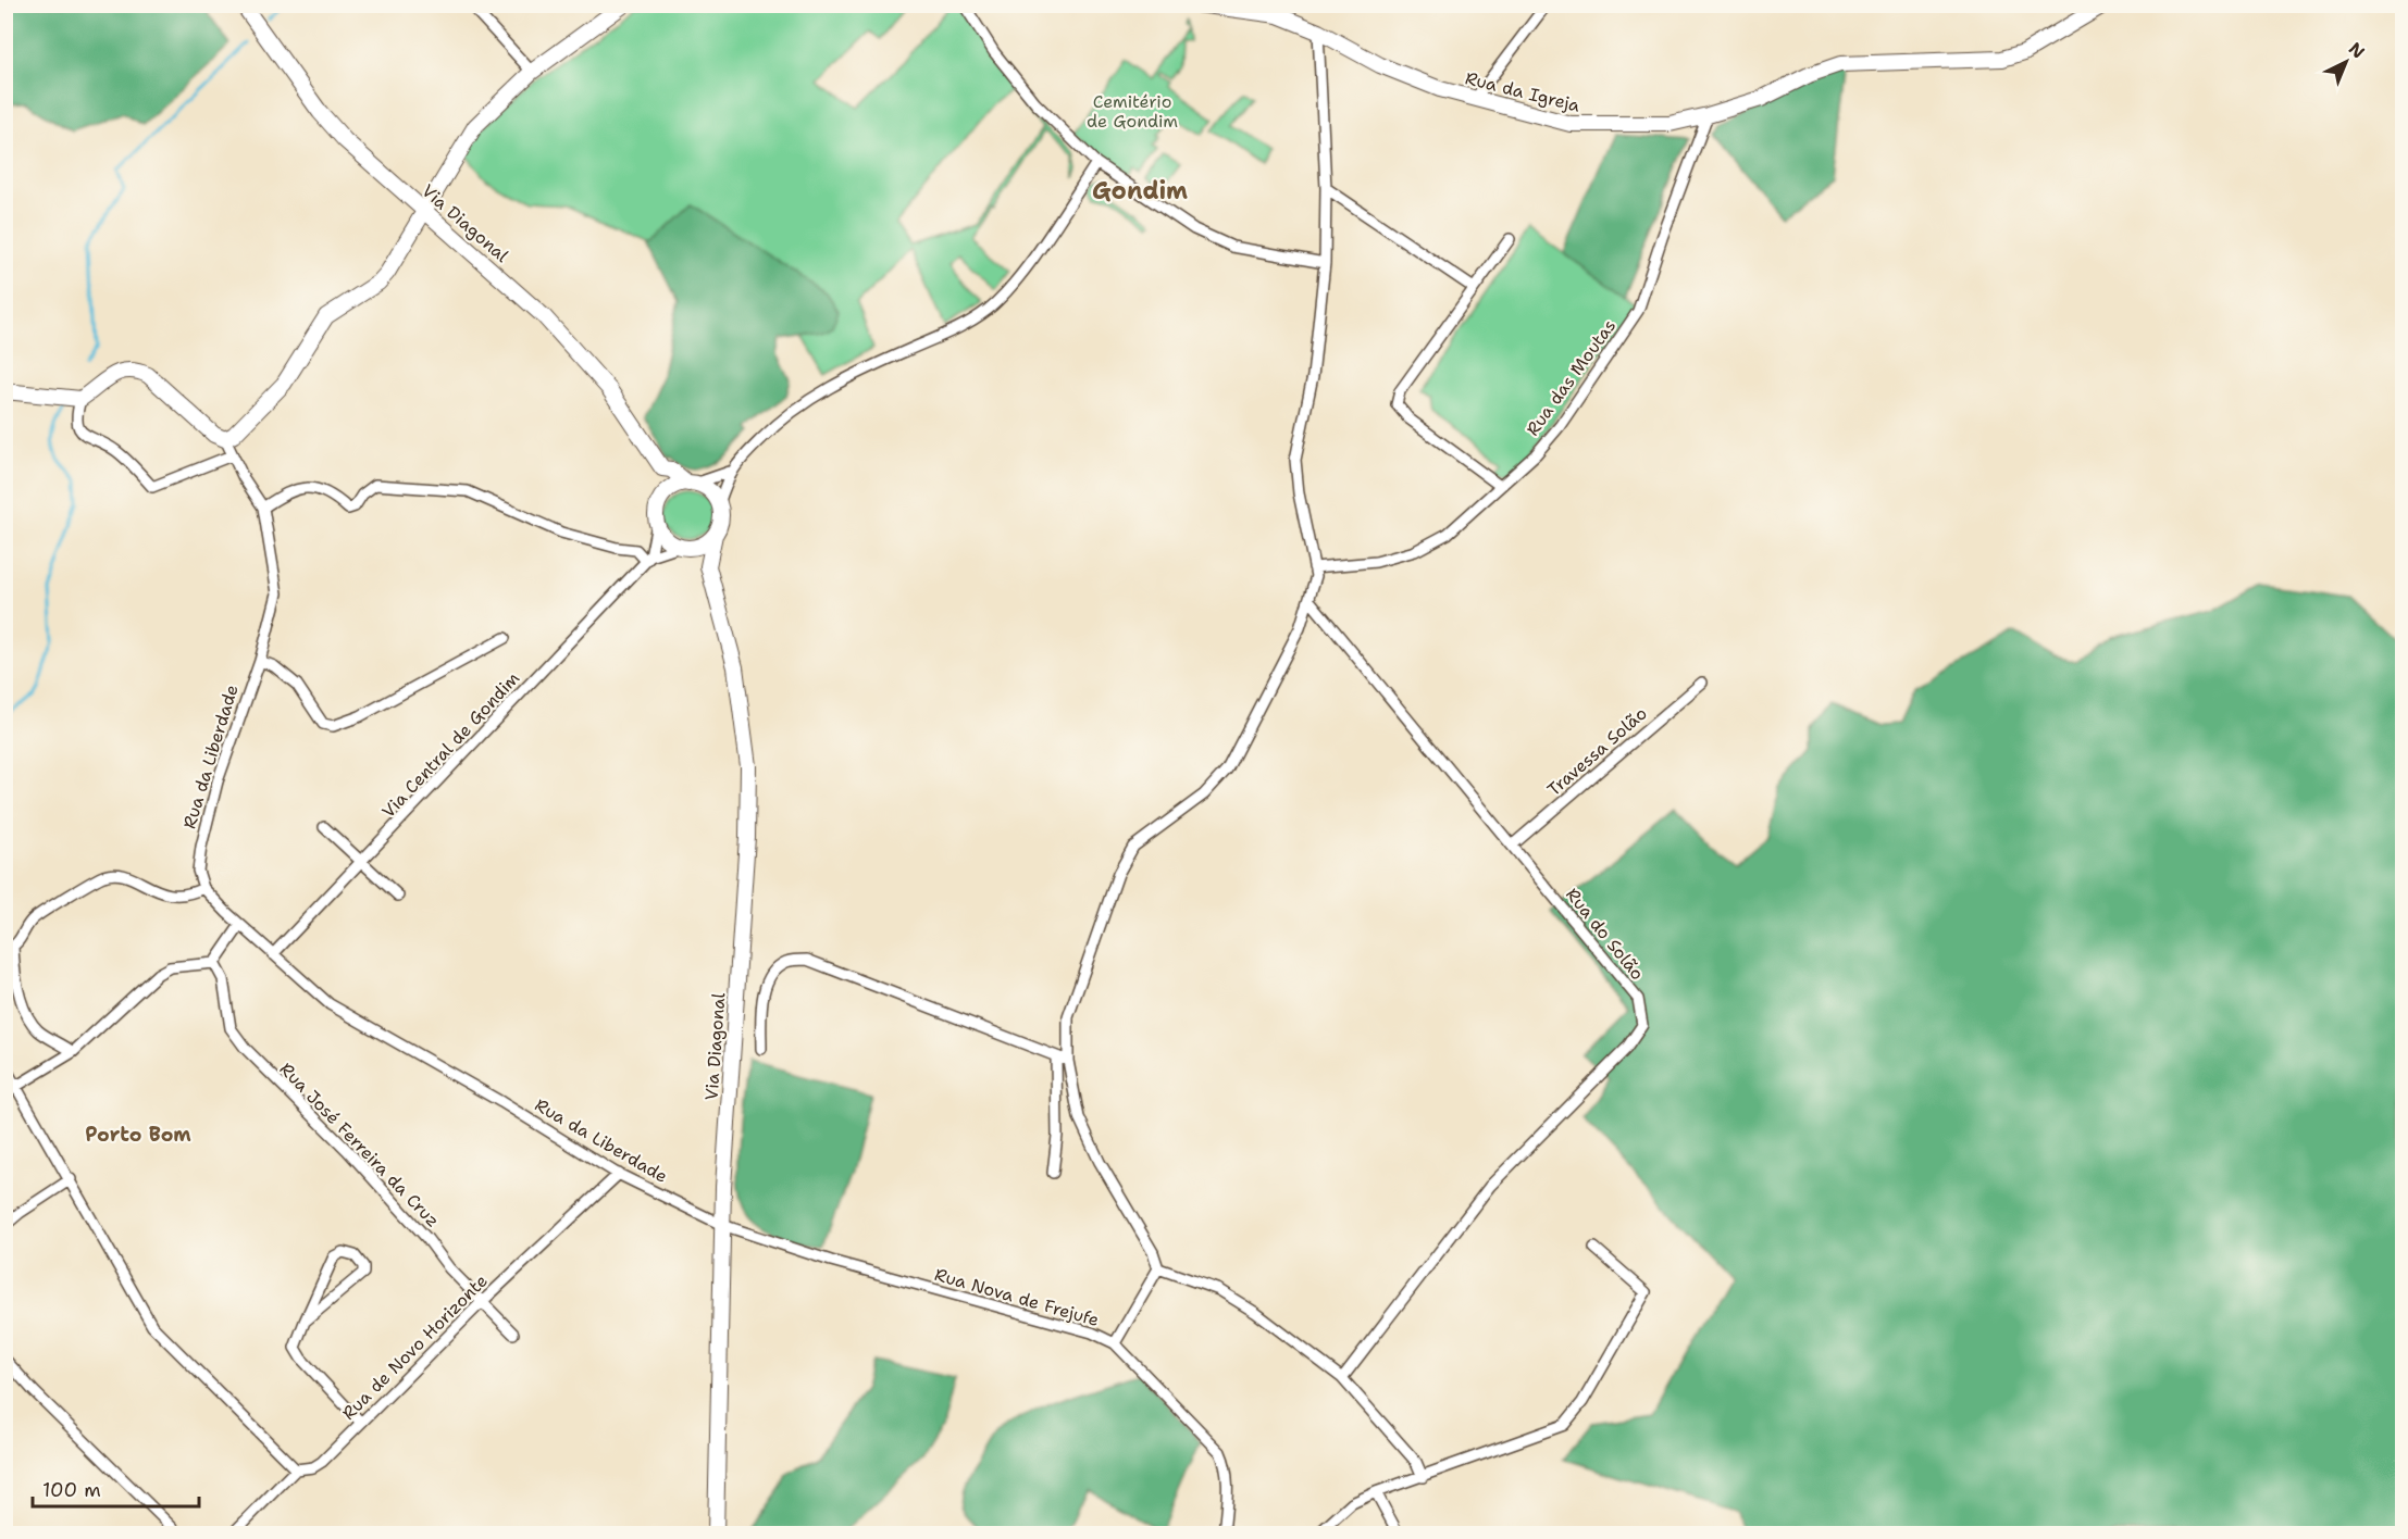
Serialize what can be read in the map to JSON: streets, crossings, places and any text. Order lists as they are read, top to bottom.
{
  "streets": {
    "main road": ["Rua da Igreja", "Via Diagonal"],
    "street": [
      "Rua das Moutas",
      "Via Central de Gondim",
      "Travessa Solão",
      "Rua da Liberdade",
      "Rua do Solão",
      "Rua José Ferreira da Cruz",
      "Rua Nova de Frejufe",
      "Rua de Novo Horizonte"
    ]
  },
  "crossings": [
    ["Rua da Igreja", "Rua das Moutas"],
    ["Via Diagonal", "Via Central de Gondim"],
    ["Via Diagonal", "Rua da Liberdade"],
    ["Via Diagonal", "Rua Nova de Frejufe"],
    ["Via Central de Gondim", "Rua da Liberdade"],
    ["Travessa Solão", "Rua do Solão"],
    ["Rua da Liberdade", "Rua Nova de Frejufe"],
    ["Rua da Liberdade", "Rua de Novo Horizonte"],
    ["Rua José Ferreira da Cruz", "Rua de Novo Horizonte"]
  ],
  "districts": ["Gondim", "Porto Bom"],
  "parks": ["Cemitério de Gondim"],
  "scale_bar": "100 m",
  "north": "top right"
}
